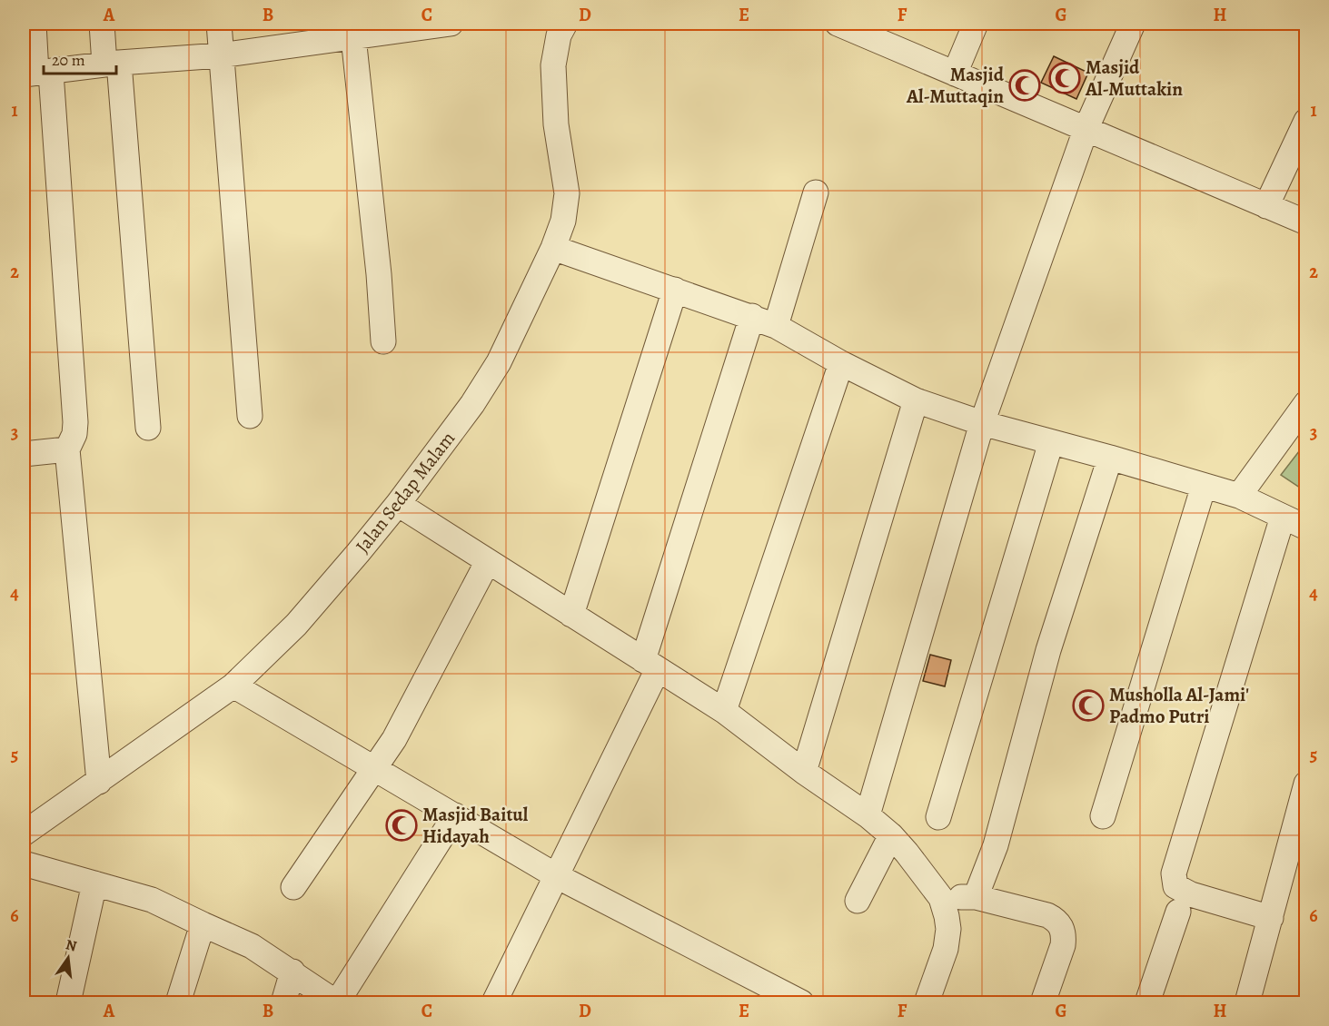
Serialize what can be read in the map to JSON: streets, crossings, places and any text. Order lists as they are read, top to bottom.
{
  "streets": {
    "street": ["Jalan Sedap Malam"]
  },
  "places": {
    "mosque": [
      "Masjid Al-Muttakin",
      "Masjid Al-Muttaqin",
      "Musholla Al-Jami' Padmo Putri",
      "Masjid Baitul Hidayah"
    ]
  },
  "scale_bar": "20 m",
  "north": "top",
  "grid": {
    "columns": [
      "A",
      "B",
      "C",
      "D",
      "E",
      "F",
      "G",
      "H"
    ],
    "rows": [
      "1",
      "2",
      "3",
      "4",
      "5",
      "6"
    ]
  }
}
